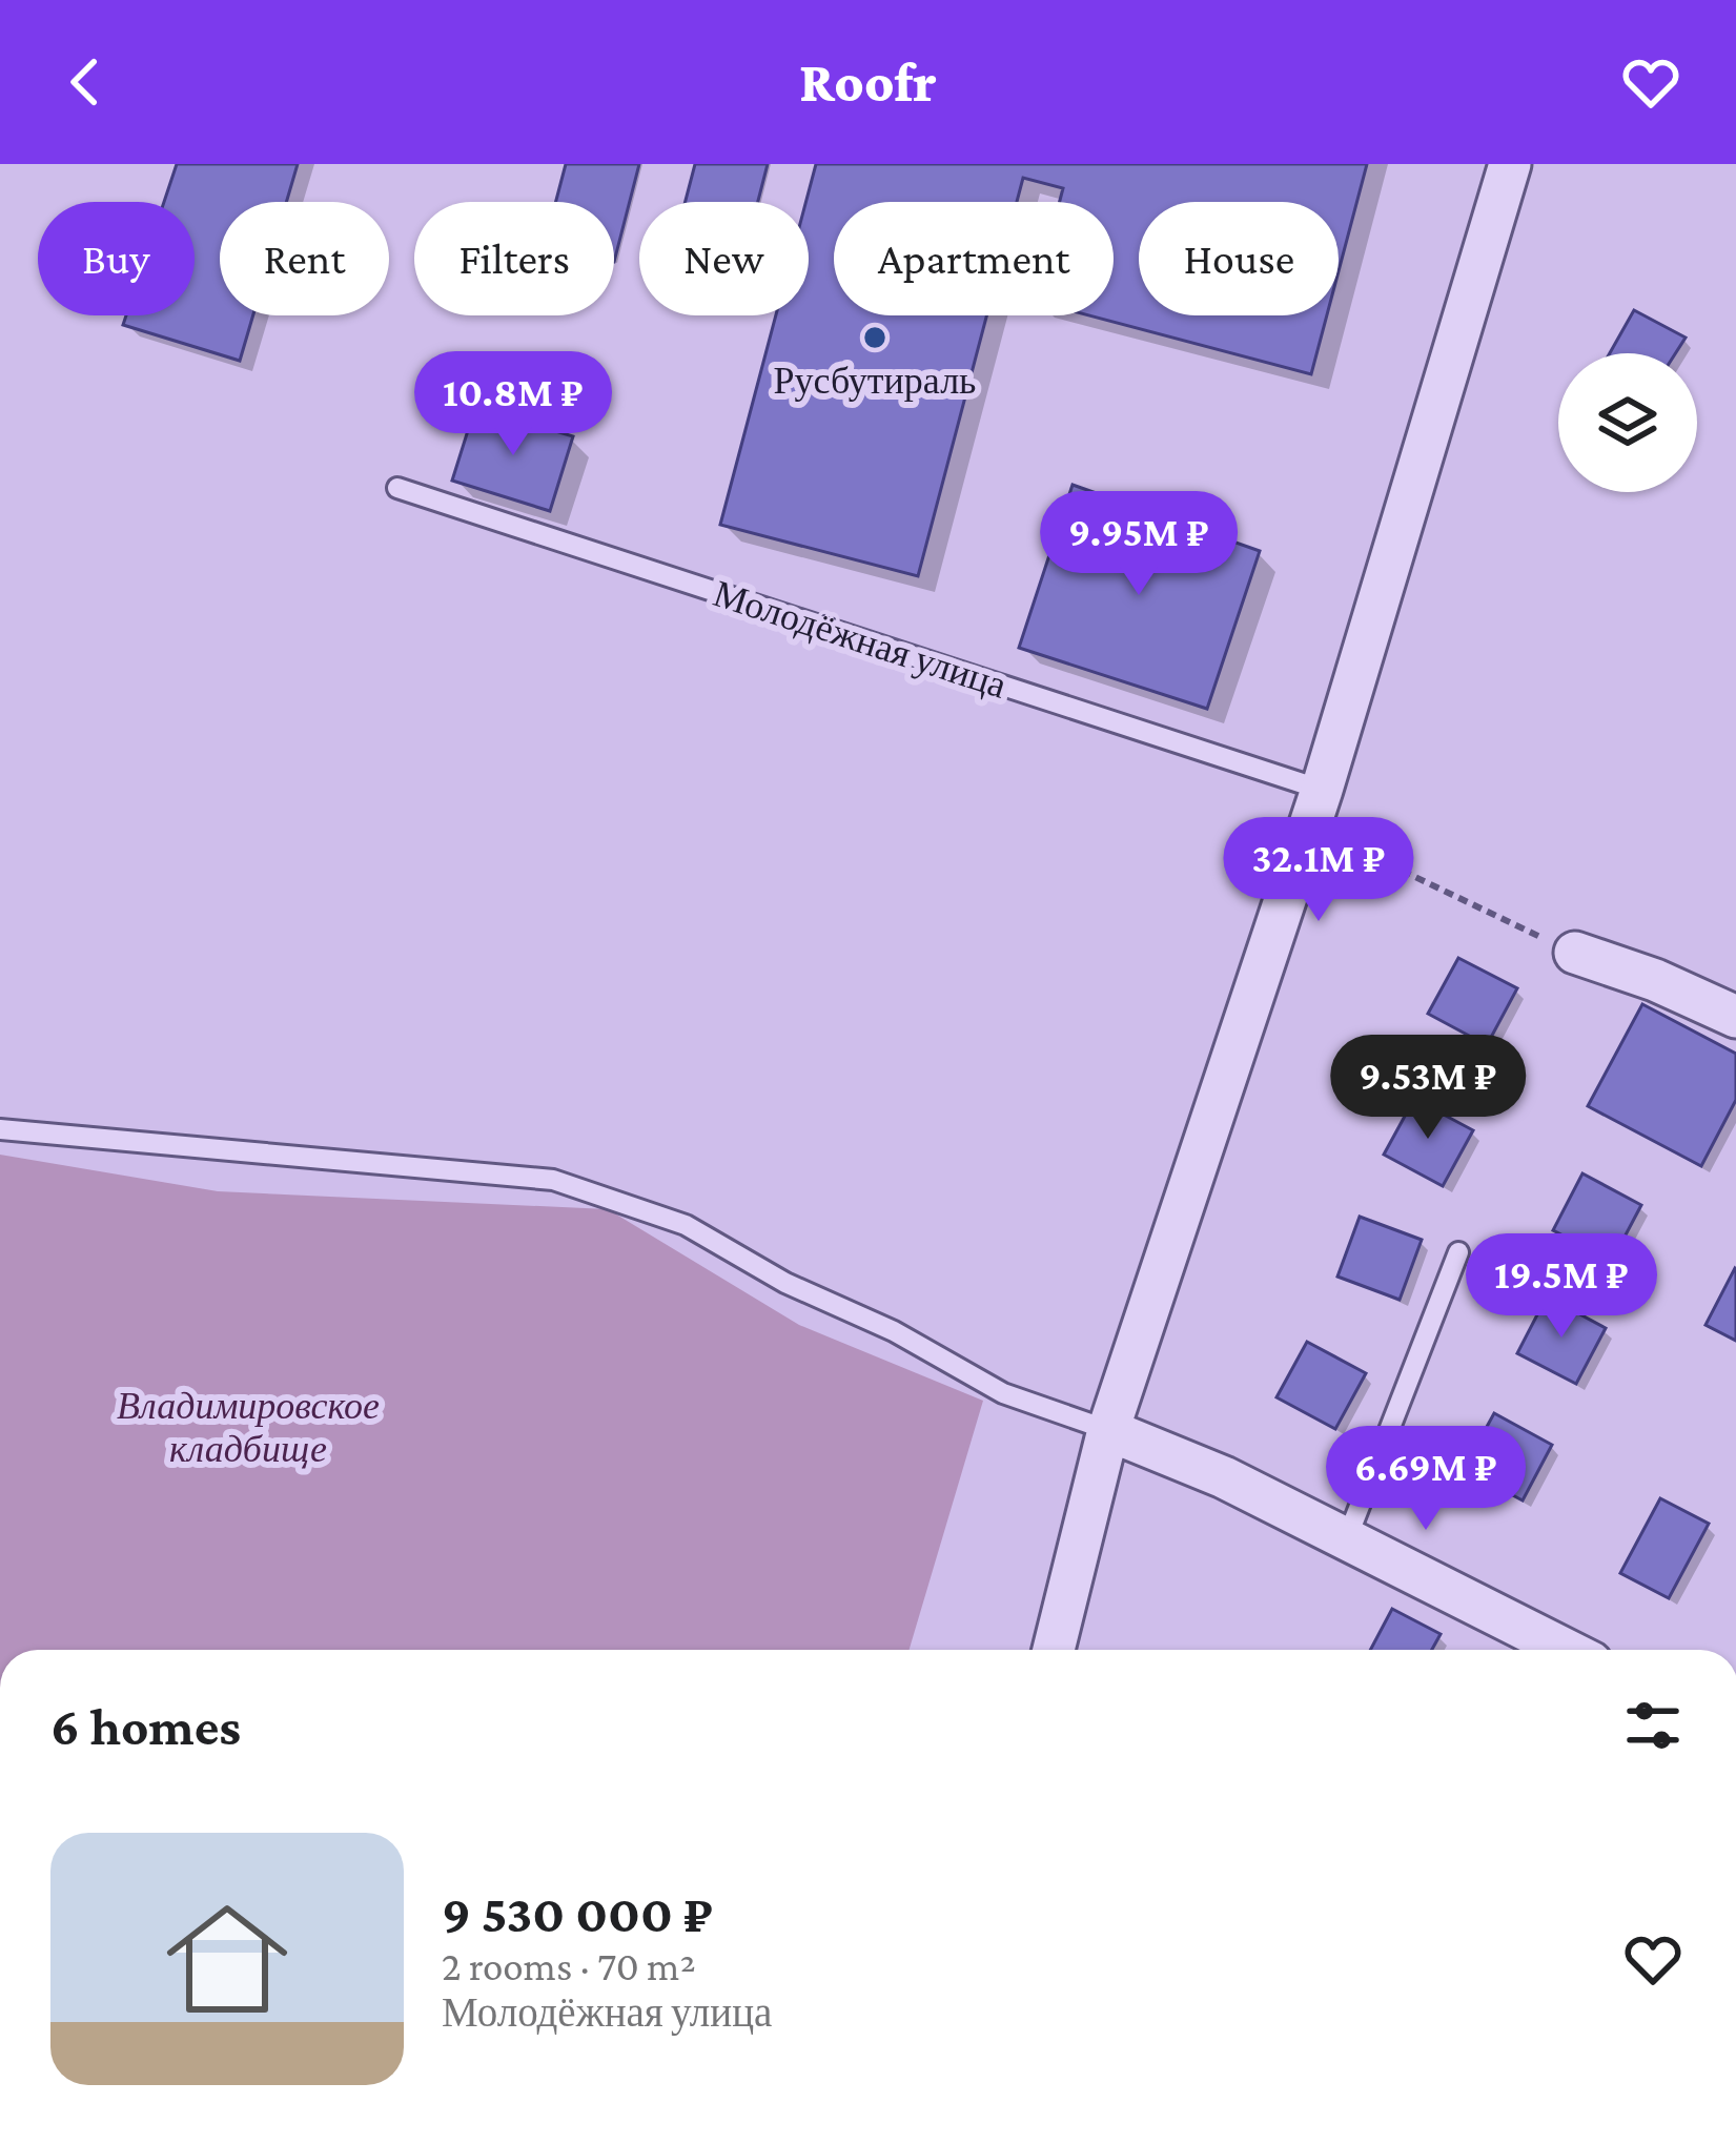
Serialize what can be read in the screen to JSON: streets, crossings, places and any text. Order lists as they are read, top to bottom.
{
  "streets": {
    "lane": ["Молодёжная улица"]
  },
  "parks": ["Владимировское кладбище"],
  "places": ["Русбутираль"],
  "page": {
    "header": "Roofr",
    "chip": [
      "Buy",
      "Rent",
      "Filters",
      "New",
      "Apartment",
      "House"
    ],
    "price": [
      "10.8M ₽",
      "9.95M ₽",
      "32.1M ₽",
      "9.53M ₽",
      "19.5M ₽",
      "6.69M ₽"
    ],
    "heading": "6 homes",
    "list": [
      {
        "name": "9 530 000 ₽",
        "note": "2 rooms · 70 m² · Молодёжная улица"
      }
    ]
  }
}
